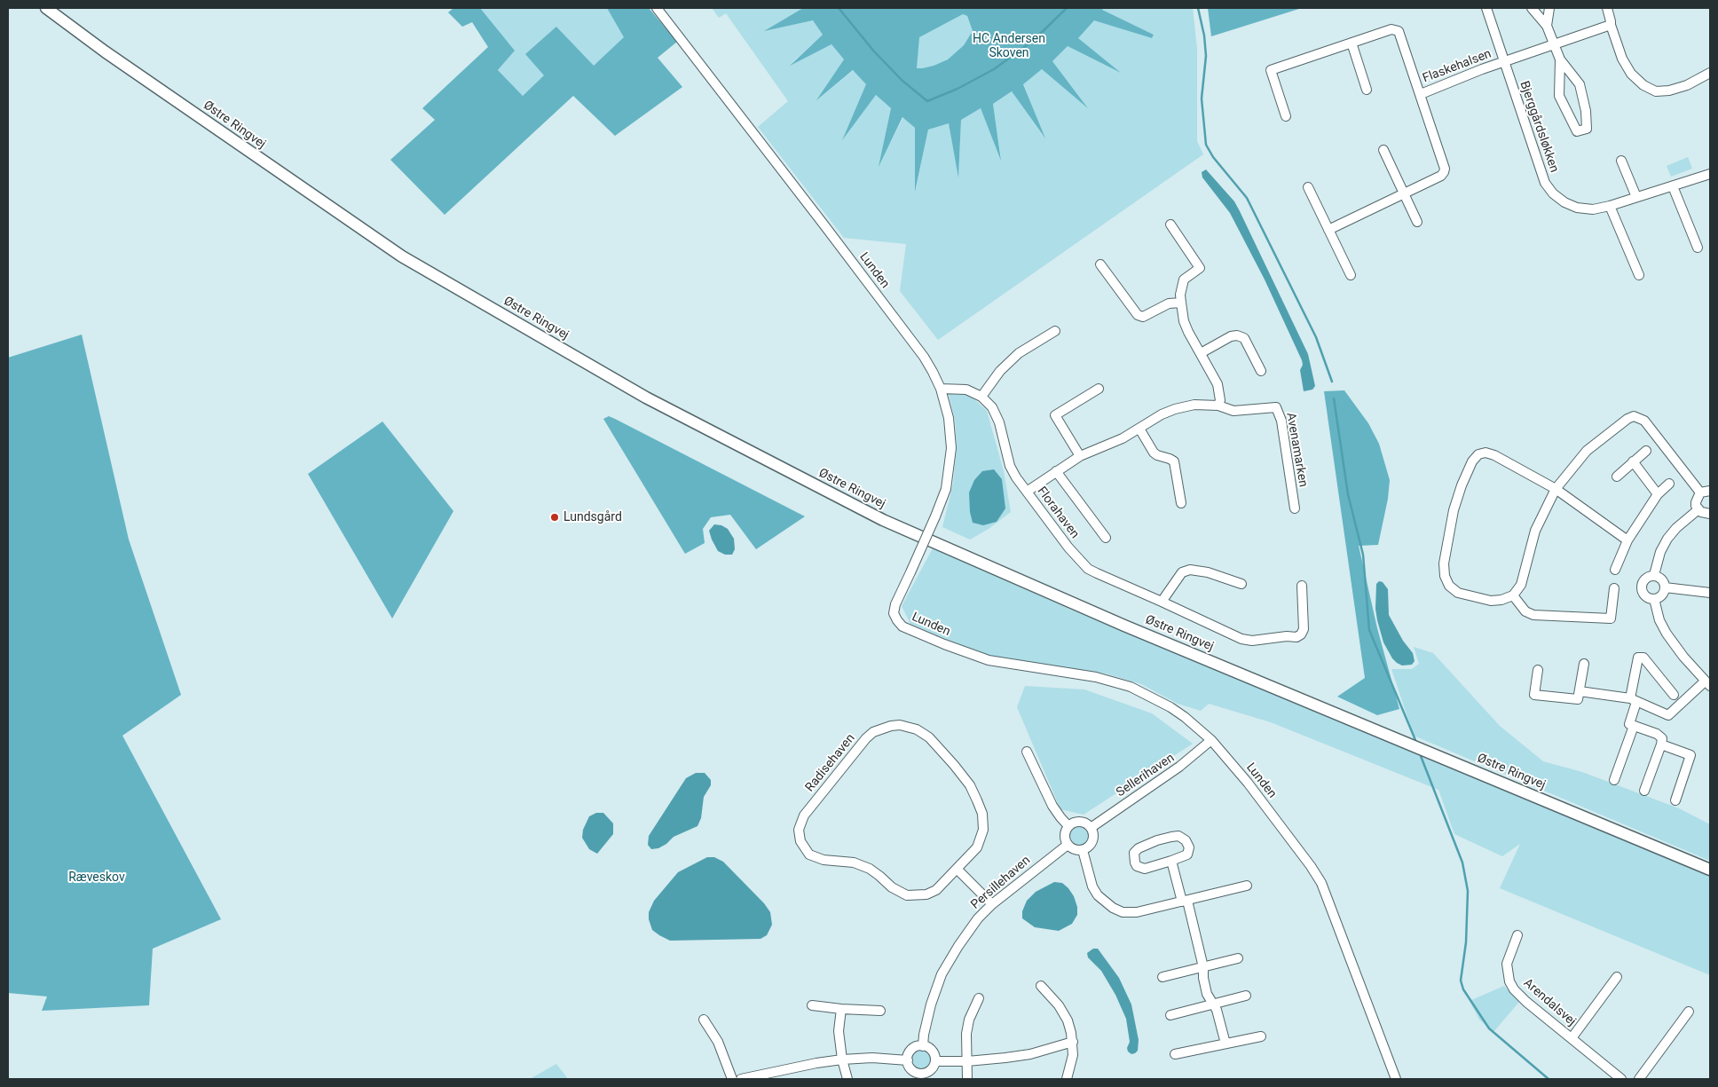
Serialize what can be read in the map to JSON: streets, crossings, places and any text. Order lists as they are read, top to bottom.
{
  "streets": {
    "main road": ["Østre Ringvej"],
    "street": [
      "Flaskehalsen",
      "Bjerggårdsløkken",
      "Lunden",
      "Avenamarken",
      "Florahaven",
      "Radisehaven",
      "Sellerihaven",
      "Persillehaven",
      "Arendalsvej"
    ]
  },
  "crossings": [
    ["Flaskehalsen", "Bjerggårdsløkken"],
    ["Lunden", "Sellerihaven"],
    ["Avenamarken", "Florahaven"],
    ["Sellerihaven", "Persillehaven"]
  ],
  "parks": ["HC Andersen Skoven", "Ræveskov"],
  "places": ["Lundsgård"]
}
